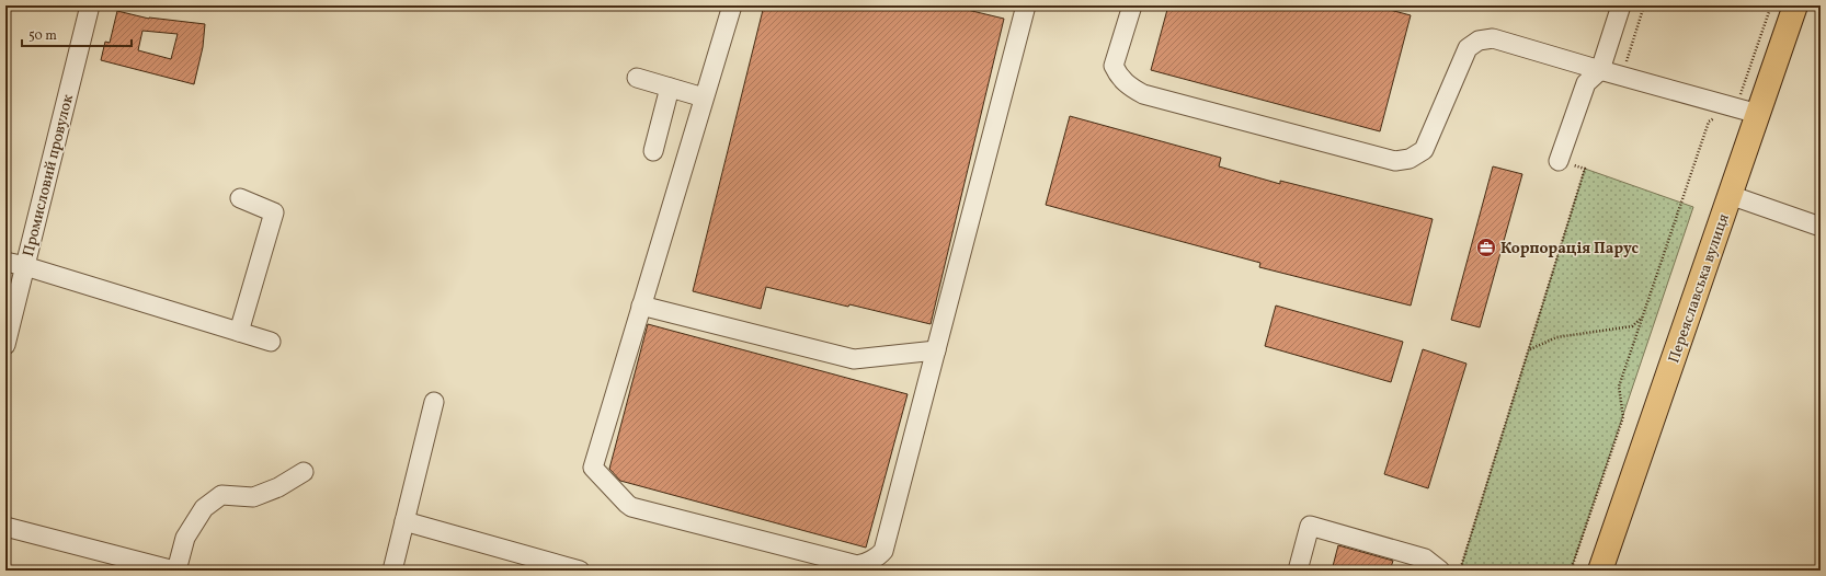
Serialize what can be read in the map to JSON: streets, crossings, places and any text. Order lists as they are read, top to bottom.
{
  "streets": {
    "main road": ["Переяславська вулиця"],
    "street": ["Промисловий провулок"]
  },
  "places": {
    "office": ["Корпорація Парус"]
  },
  "scale_bar": "50 m"
}
